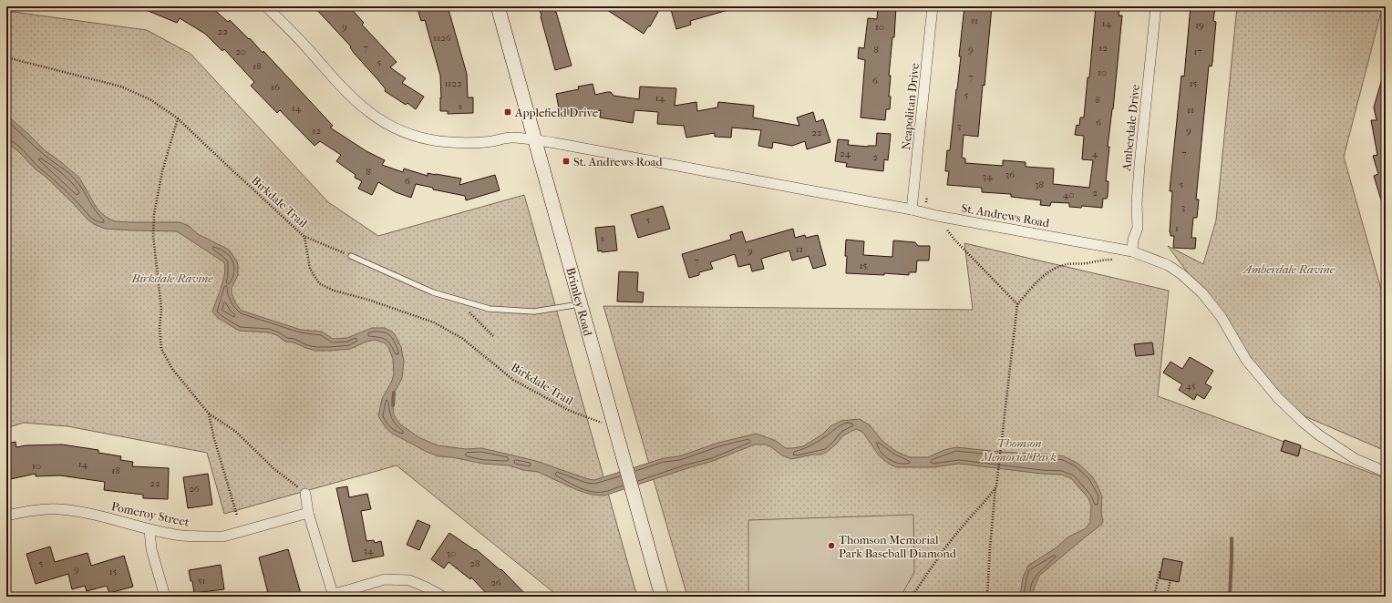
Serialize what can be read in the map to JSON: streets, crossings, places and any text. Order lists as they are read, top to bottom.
{
  "streets": {
    "main road": ["Brimley Road"],
    "street": [
      "Neapolitan Drive",
      "Amberdale Drive",
      "St. Andrews Road",
      "Pomeroy Street"
    ],
    "path": ["Birkdale Trail"]
  },
  "crossings": [
    ["Neapolitan Drive", "St. Andrews Road"],
    ["Amberdale Drive", "St. Andrews Road"],
    ["Birkdale Trail", "Brimley Road"],
    ["St. Andrews Road", "Brimley Road"]
  ],
  "parks": ["Amberdale Ravine", "Birkdale Ravine", "Thomson Memorial Park"],
  "places": {
    "transit": ["Applefield Drive", "St. Andrews Road"],
    "other": ["Thomson Memorial Park Baseball Diamond"]
  },
  "house_numbers": [
    "11",
    "14",
    "19",
    "9",
    "10",
    "22",
    "1126",
    "7",
    "12",
    "8",
    "9",
    "20",
    "17",
    "5",
    "18",
    "10",
    "7",
    "6",
    "1122",
    "15",
    "16",
    "5",
    "14",
    "8",
    "1",
    "14",
    "11",
    "6",
    "3",
    "12",
    "9",
    "22",
    "24",
    "4",
    "7",
    "2",
    "8",
    "36",
    "34",
    "6",
    "38",
    "5",
    "2",
    "40",
    "3",
    "5",
    "1",
    "1",
    "11",
    "9",
    "7",
    "15",
    "45",
    "14",
    "10",
    "18",
    "22",
    "26",
    "34",
    "30",
    "5",
    "28",
    "9",
    "15",
    "51",
    "26"
  ]
}
